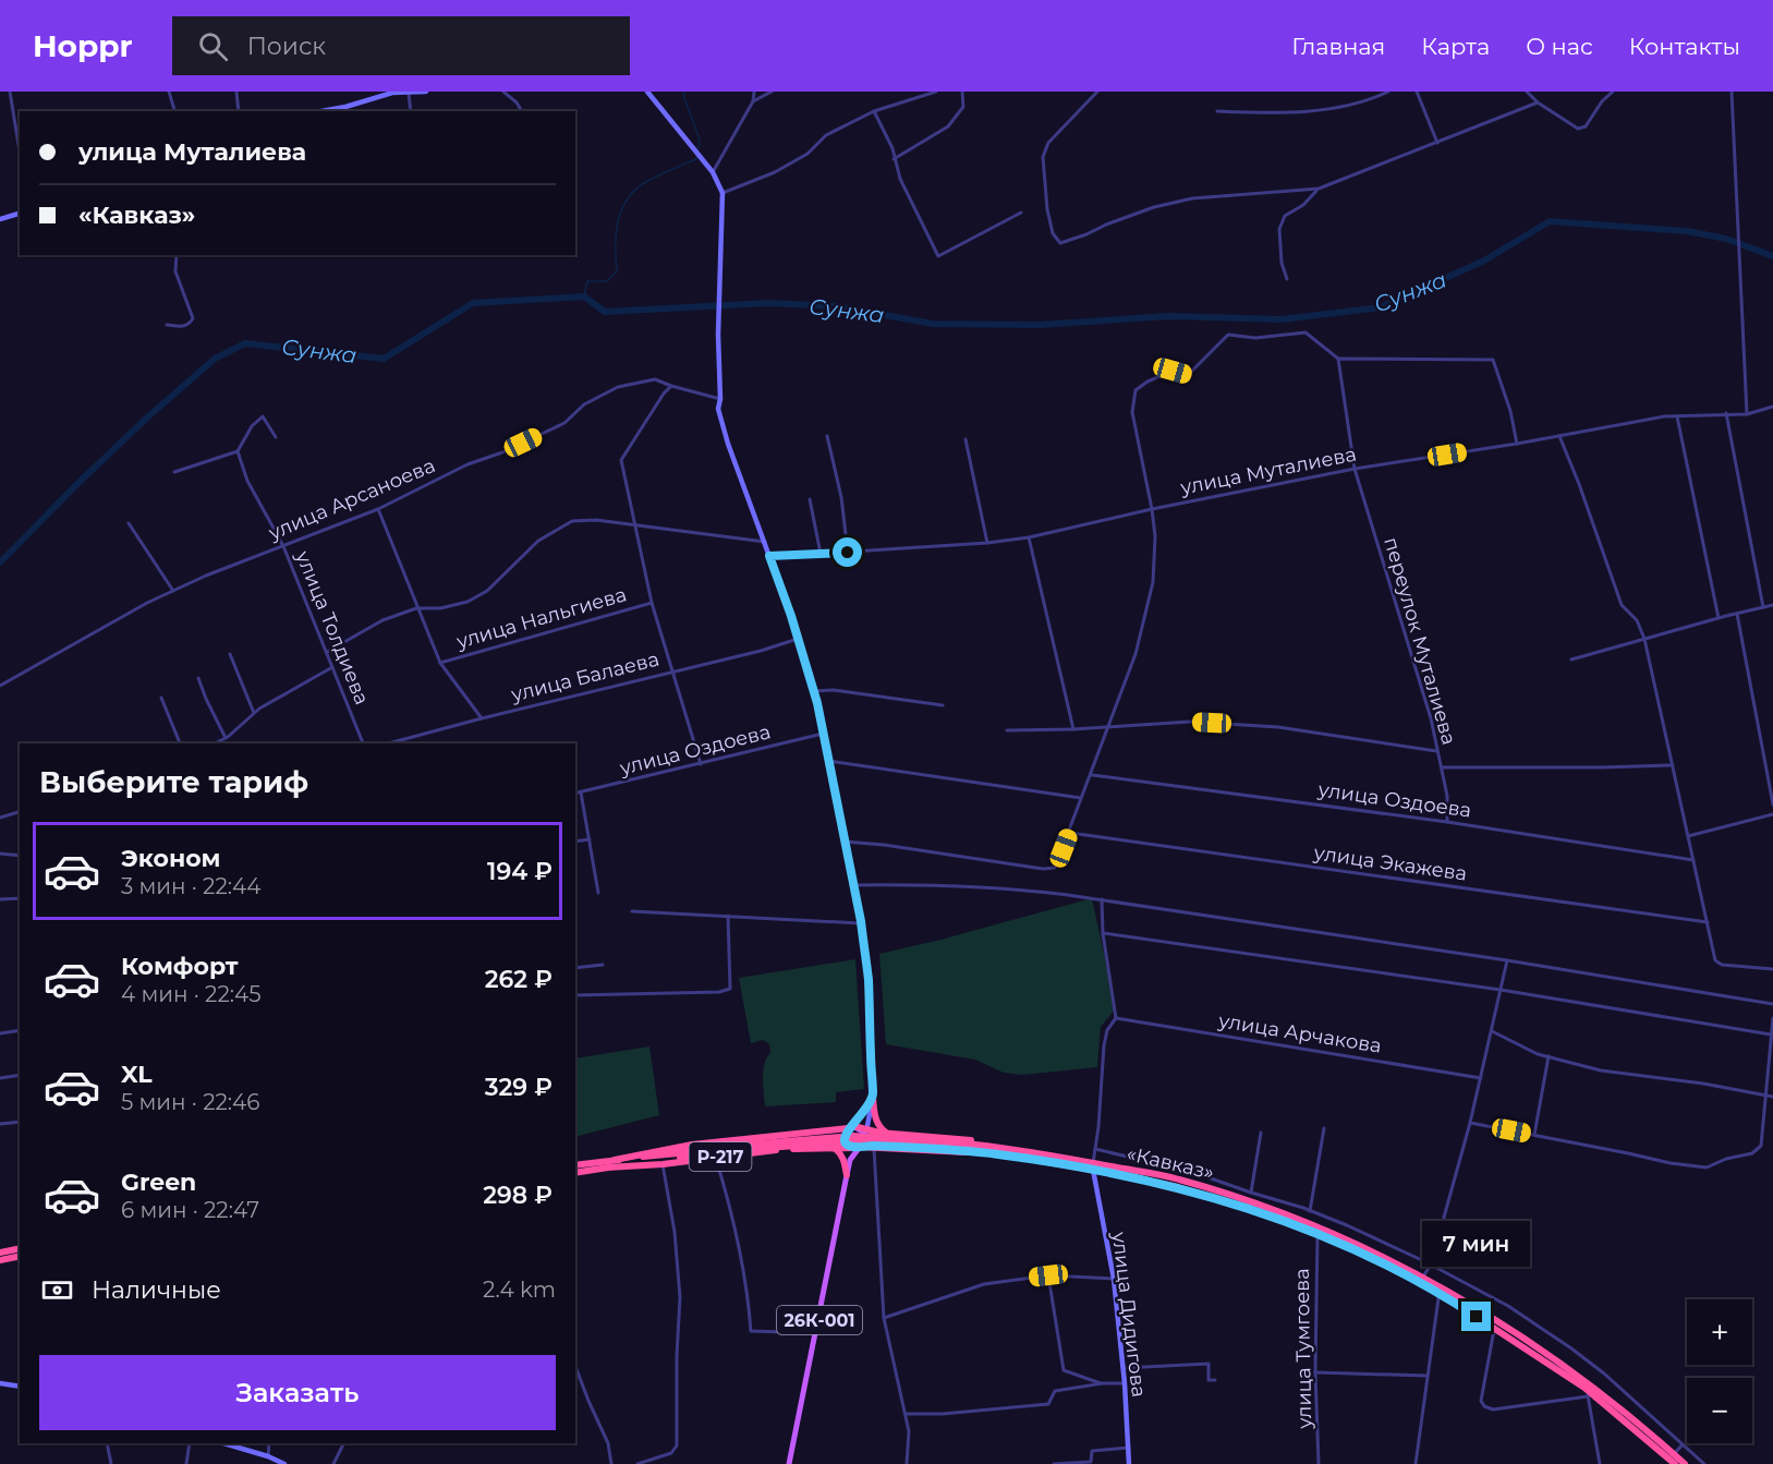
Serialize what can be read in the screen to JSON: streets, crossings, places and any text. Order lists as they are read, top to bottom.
{
  "streets": {
    "highway": ["Р-217", "«Кавказ»"],
    "main road": ["улица Дидигова", "26К-001"],
    "street": [
      "улица Муталиева",
      "улица Арсаноева",
      "улица Нальгиева",
      "улица Толдиева",
      "переулок Муталиева",
      "улица Балаева",
      "улица Оздоева",
      "улица Экажева",
      "улица Арчакова",
      "улица Тумгоева"
    ]
  },
  "crossings": [
    ["улица Муталиева", "переулок Муталиева"],
    ["улица Арсаноева", "улица Толдиева"],
    ["переулок Муталиева", "улица Оздоева"],
    ["Р-217", "«Кавказ»"],
    ["«Кавказ»", "улица Дидигова"],
    ["«Кавказ»", "улица Тумгоева"]
  ],
  "water": ["Сунжа"],
  "page": {
    "header": "Hoppr",
    "search": "Поиск",
    "nav": [
      "Главная",
      "Карта",
      "О нас",
      "Контакты"
    ],
    "banner": ["улица Муталиева", "«Кавказ»"],
    "heading": "Выберите тариф",
    "list": [
      {
        "name": "Эконом",
        "note": "3 мин · 22:44",
        "value": "194 ₽"
      },
      {
        "name": "Комфорт",
        "note": "4 мин · 22:45",
        "value": "262 ₽"
      },
      {
        "name": "XL",
        "note": "5 мин · 22:46",
        "value": "329 ₽"
      },
      {
        "name": "Green",
        "note": "6 мин · 22:47",
        "value": "298 ₽"
      }
    ],
    "bubble": "7 мин",
    "pay": ["Наличные", "2.4 km"],
    "map_buttons": ["+", "−"],
    "buttons": "Заказать"
  }
}
